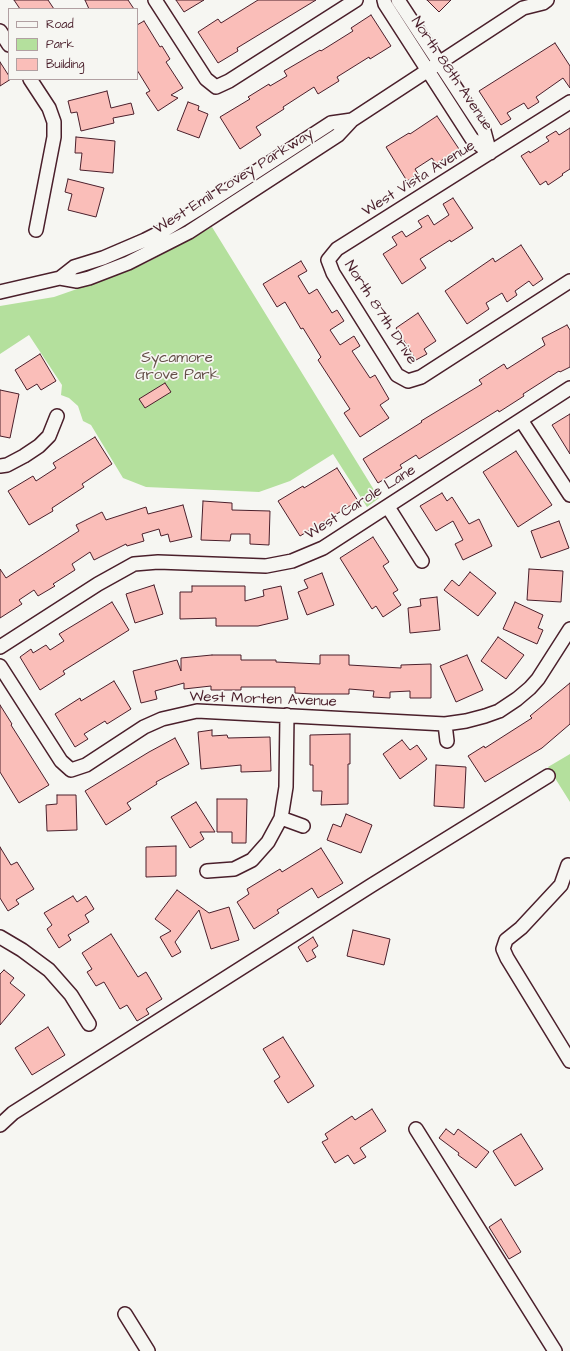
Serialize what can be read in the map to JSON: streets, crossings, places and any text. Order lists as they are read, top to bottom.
{
  "streets": {
    "street": [
      "North 88th Avenue",
      "West Vista Avenue",
      "West Emil Rovey Parkway",
      "North 87th Drive",
      "West Carole Lane",
      "West Morten Avenue"
    ]
  },
  "crossings": [
    ["North 88th Avenue", "West Vista Avenue"],
    ["North 88th Avenue", "West Emil Rovey Parkway"],
    ["West Vista Avenue", "North 87th Drive"]
  ],
  "parks": ["Sycamore Grove Park"],
  "legend": ["Road", "Park", "Building"]
}
